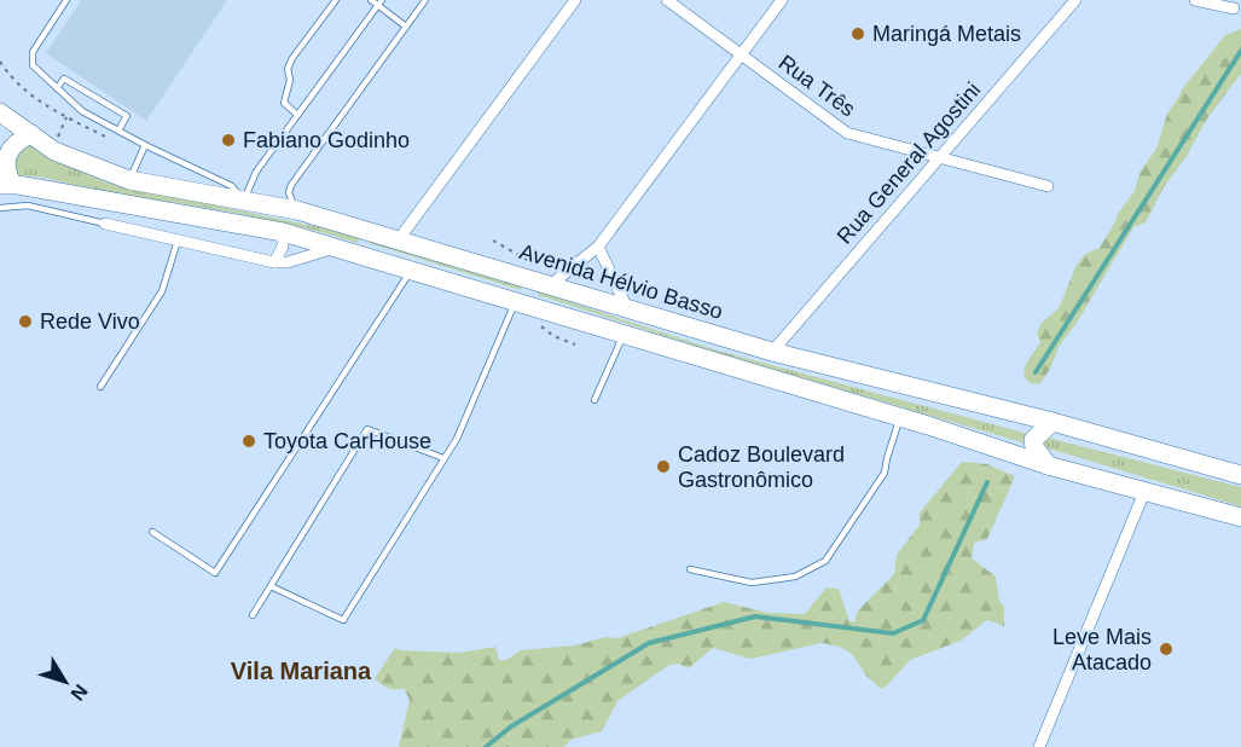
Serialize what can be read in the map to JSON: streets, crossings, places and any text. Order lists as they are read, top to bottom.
{
  "streets": {
    "main road": ["Avenida Hélvio Basso"],
    "street": ["Rua Três", "Rua General Agostini"]
  },
  "crossings": [
    ["Rua Três", "Rua General Agostini"],
    ["Rua General Agostini", "Avenida Hélvio Basso"]
  ],
  "districts": ["Vila Mariana"],
  "places": [
    "Maringá Metais",
    "Fabiano Godinho",
    "Rede Vivo",
    "Toyota CarHouse",
    "Cadoz Boulevard Gastronômico",
    "Leve Mais Atacado"
  ],
  "north": "bottom right"
}
